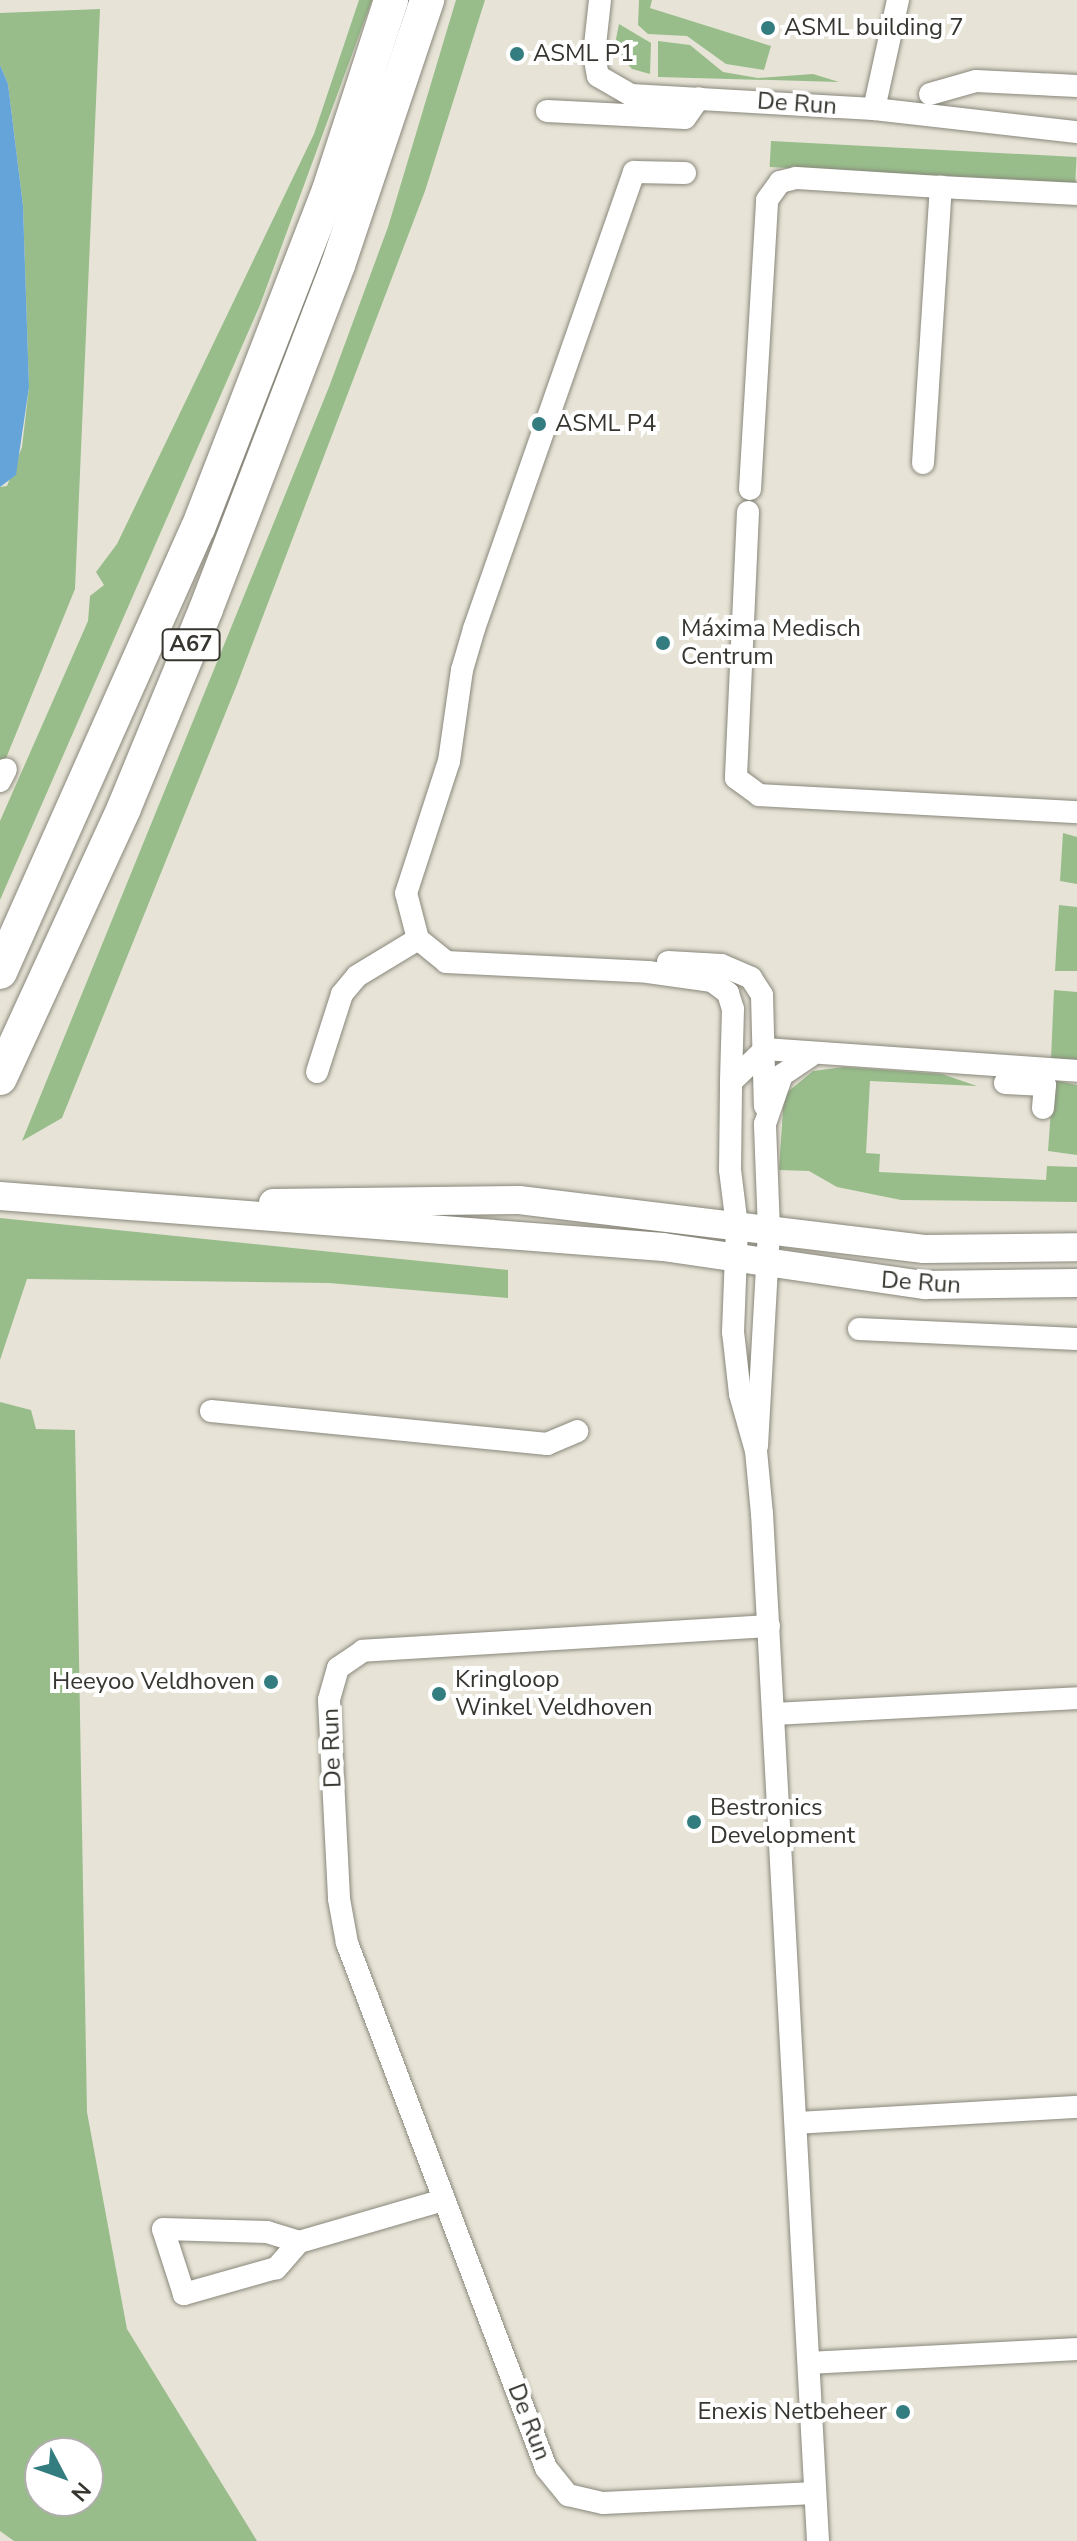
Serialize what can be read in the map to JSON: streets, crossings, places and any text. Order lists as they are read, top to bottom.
{
  "streets": {
    "highway": ["A67"],
    "main road": ["De Run"]
  },
  "places": [
    "ASML building 7",
    "ASML P1",
    "ASML P4",
    "Máxima Medisch Centrum",
    "Heeyoo Veldhoven",
    "Kringloop Winkel Veldhoven",
    "Bestronics Development",
    "Enexis Netbeheer"
  ],
  "north": "bottom right"
}
